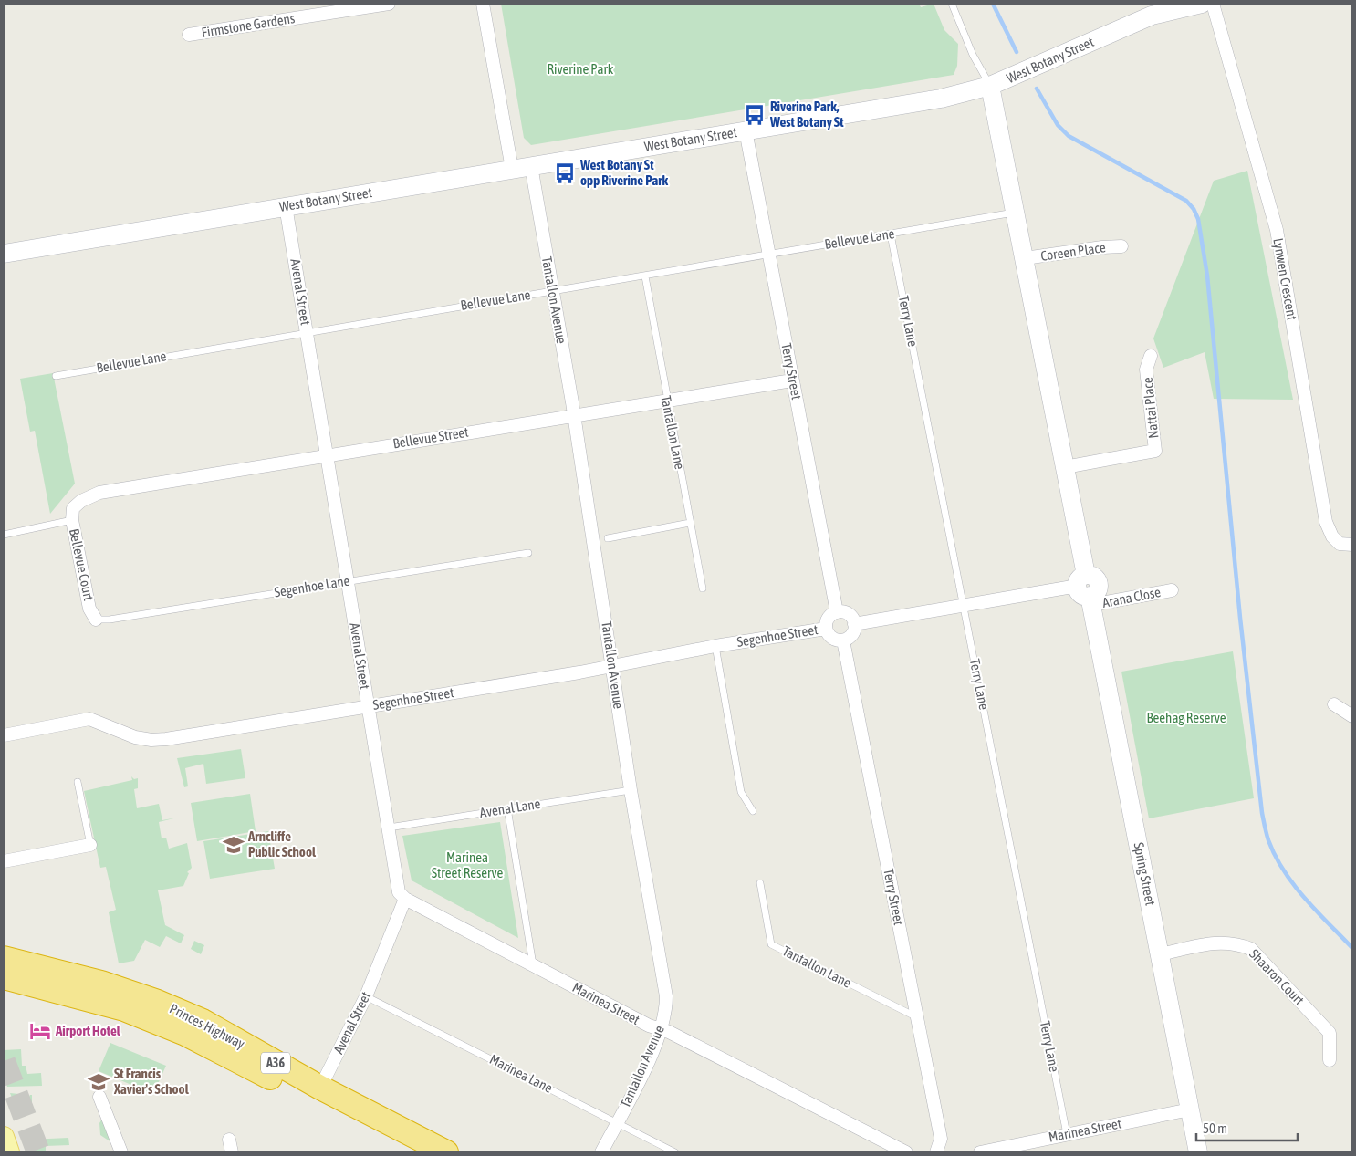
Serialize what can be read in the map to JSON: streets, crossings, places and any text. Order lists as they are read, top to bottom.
{
  "streets": {
    "highway": ["Princes Highway", "A36"],
    "main road": ["West Botany Street", "Spring Street"],
    "street": [
      "Firmstone Gardens",
      "Coreen Place",
      "Lynwen Crescent",
      "Avenal Street",
      "Tantallon Avenue",
      "Terry Street",
      "Nattai Place",
      "Bellevue Street",
      "Bellevue Court",
      "Arana Close",
      "Segenhoe Street",
      "Shaaron Court",
      "Marinea Street"
    ],
    "lane": [
      "Bellevue Lane",
      "Terry Lane",
      "Tantallon Lane",
      "Segenhoe Lane",
      "Avenal Lane",
      "Marinea Lane"
    ]
  },
  "crossings": [
    ["West Botany Street", "Avenal Street"],
    ["West Botany Street", "Tantallon Avenue"],
    ["West Botany Street", "Terry Street"],
    ["West Botany Street", "Spring Street"],
    ["Bellevue Lane", "Avenal Street"],
    ["Bellevue Lane", "Tantallon Avenue"],
    ["Bellevue Lane", "Terry Lane"],
    ["Bellevue Lane", "Terry Street"],
    ["Bellevue Lane", "Tantallon Lane"],
    ["Bellevue Lane", "Spring Street"],
    ["Coreen Place", "Spring Street"],
    ["Avenal Street", "Bellevue Street"],
    ["Avenal Street", "Segenhoe Lane"],
    ["Avenal Street", "Segenhoe Street"],
    ["Avenal Street", "Avenal Lane"],
    ["Avenal Street", "Marinea Street"],
    ["Avenal Street", "Princes Highway"],
    ["Avenal Street", "Marinea Lane"],
    ["Tantallon Avenue", "Bellevue Street"],
    ["Tantallon Avenue", "Segenhoe Street"],
    ["Tantallon Avenue", "Avenal Lane"],
    ["Tantallon Avenue", "Marinea Street"],
    ["Tantallon Avenue", "Marinea Lane"],
    ["Terry Lane", "Marinea Street"],
    ["Terry Street", "Tantallon Lane"],
    ["Terry Street", "Bellevue Street"],
    ["Terry Street", "Segenhoe Street"],
    ["Nattai Place", "Spring Street"],
    ["Tantallon Lane", "Bellevue Street"],
    ["Bellevue Street", "Bellevue Court"],
    ["Bellevue Court", "Segenhoe Lane"],
    ["Arana Close", "Spring Street"],
    ["Spring Street", "Shaaron Court"],
    ["Spring Street", "Marinea Street"]
  ],
  "parks": ["Riverine Park", "Beehag Reserve", "Marinea Street Reserve"],
  "places": {
    "bus stop": ["Riverine Park, West Botany St", "West Botany St opp Riverine Park"],
    "school or university": ["Arncliffe Public School", "St Francis Xavier's School"],
    "hotel": ["Airport Hotel"]
  },
  "scale_bar": "50 m"
}
